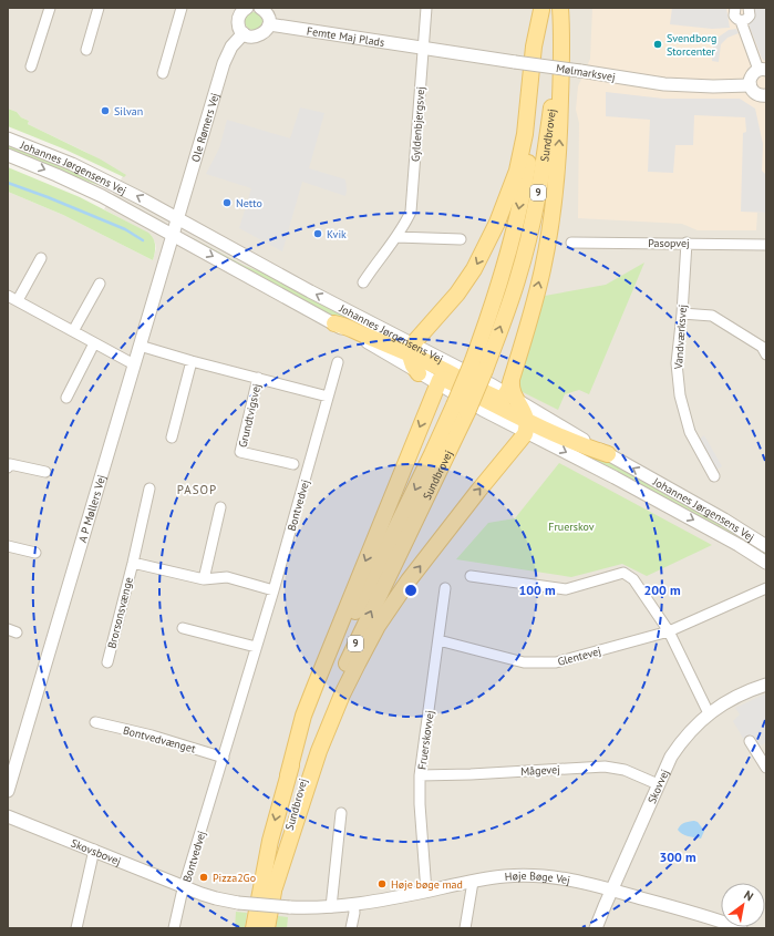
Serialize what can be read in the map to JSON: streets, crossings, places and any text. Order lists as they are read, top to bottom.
{
  "streets": {
    "main road": ["Sundbrovej", "9"],
    "street": [
      "Femte Maj Plads",
      "Mølmarksvej",
      "Gyldenbjergsvej",
      "Ole Rømers Vej",
      "Johannes Jørgensens Vej",
      "Pasopvej",
      "Vandværksvej",
      "Grundtvigsvej",
      "Bontvedvej",
      "A P Møllers Vej",
      "Brorsonsvænge",
      "Glentevej",
      "Bontvedvænget",
      "Fruerskovvej",
      "Mågevej",
      "Skovvej",
      "Skovsbovej",
      "Høje Bøge Vej"
    ]
  },
  "crossings": [
    ["Femte Maj Plads", "Mølmarksvej"],
    ["Femte Maj Plads", "Gyldenbjergsvej"],
    ["Mølmarksvej", "Gyldenbjergsvej"],
    ["Ole Rømers Vej", "Johannes Jørgensens Vej"],
    ["Ole Rømers Vej", "A P Møllers Vej"],
    ["Johannes Jørgensens Vej", "A P Møllers Vej"],
    ["Pasopvej", "Vandværksvej"],
    ["Grundtvigsvej", "Bontvedvej"],
    ["Grundtvigsvej", "A P Møllers Vej"],
    ["Bontvedvej", "Brorsonsvænge"],
    ["Bontvedvej", "Bontvedvænget"],
    ["Bontvedvej", "Skovsbovej"],
    ["Bontvedvej", "Høje Bøge Vej"],
    ["Glentevej", "Fruerskovvej"],
    ["Fruerskovvej", "Mågevej"],
    ["Fruerskovvej", "Høje Bøge Vej"],
    ["Mågevej", "Skovvej"],
    ["Skovvej", "Høje Bøge Vej"],
    ["Skovsbovej", "Høje Bøge Vej"]
  ],
  "districts": ["PASOP"],
  "parks": ["Fruerskov"],
  "places": [
    "Svendborg Storcenter",
    "Silvan",
    "Netto",
    "Kvik",
    "Pizza2Go",
    "Høje bøge mad"
  ],
  "north": "top right",
  "rings": ["100 m", "200 m", "300 m"]
}
